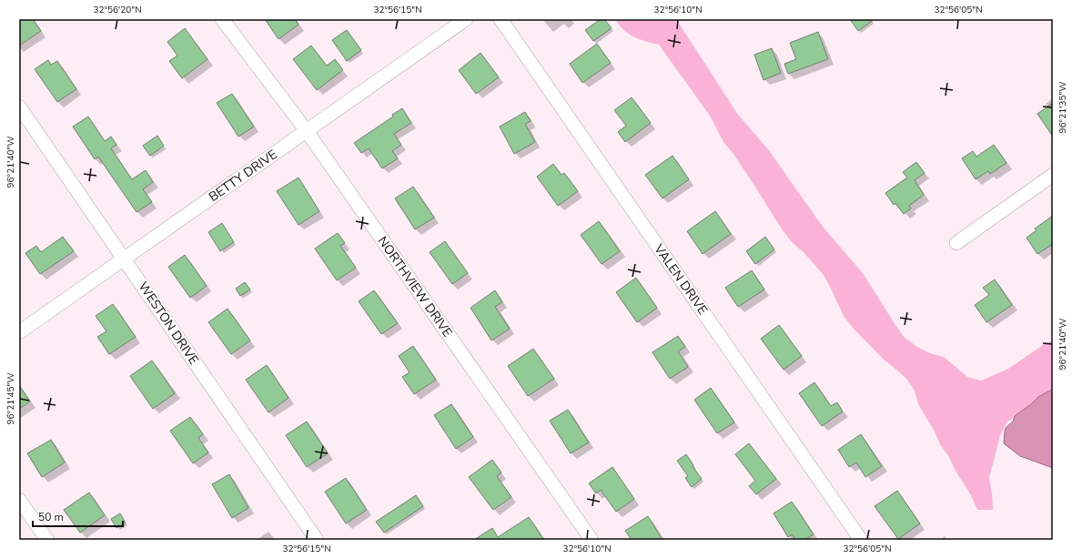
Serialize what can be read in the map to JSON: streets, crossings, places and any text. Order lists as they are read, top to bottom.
{
  "streets": {
    "street": [
      "BETTY DRIVE",
      "VALEN DRIVE",
      "NORTHVIEW DRIVE",
      "WESTON DRIVE"
    ]
  },
  "crossings": [
    ["BETTY DRIVE", "NORTHVIEW DRIVE"],
    ["BETTY DRIVE", "WESTON DRIVE"]
  ],
  "scale_bar": "50 m",
  "coordinates": [
    "32°56'20\"N",
    "32°56'15\"N",
    "32°56'10\"N",
    "32°56'05\"N",
    "96°21'35\"W",
    "96°21'40\"W",
    "96°21'45\"W"
  ]
}
